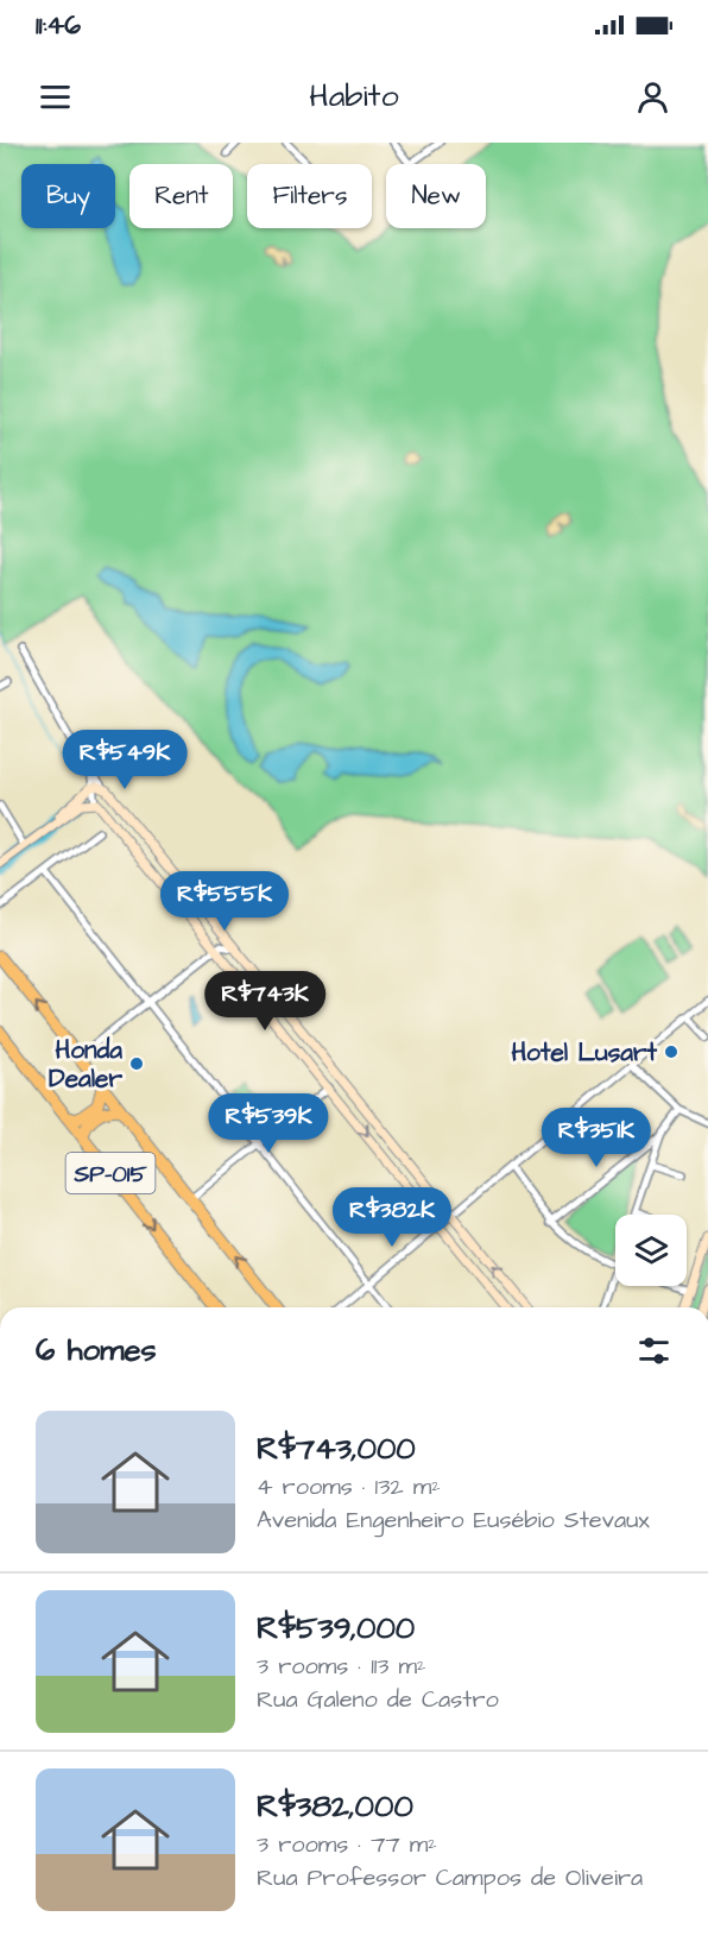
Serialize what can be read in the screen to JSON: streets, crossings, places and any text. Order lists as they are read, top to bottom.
{
  "streets": {
    "highway": ["SP-015"]
  },
  "places": ["Hotel Lusart", "Honda Dealer"],
  "page": {
    "status": "11:46",
    "header": "Habito",
    "chip": [
      "Buy",
      "Rent",
      "Filters",
      "New"
    ],
    "price": [
      "R$549K",
      "R$555K",
      "R$743K",
      "R$539K",
      "R$351K",
      "R$382K"
    ],
    "heading": "6 homes",
    "list": [
      {
        "name": "R$743,000",
        "note": "4 rooms · 132 m² · Avenida Engenheiro Eusébio Stevaux"
      },
      {
        "name": "R$539,000",
        "note": "3 rooms · 113 m² · Rua Galeno de Castro"
      },
      {
        "name": "R$382,000",
        "note": "3 rooms · 77 m² · Rua Professor Campos de Oliveira"
      }
    ]
  }
}
